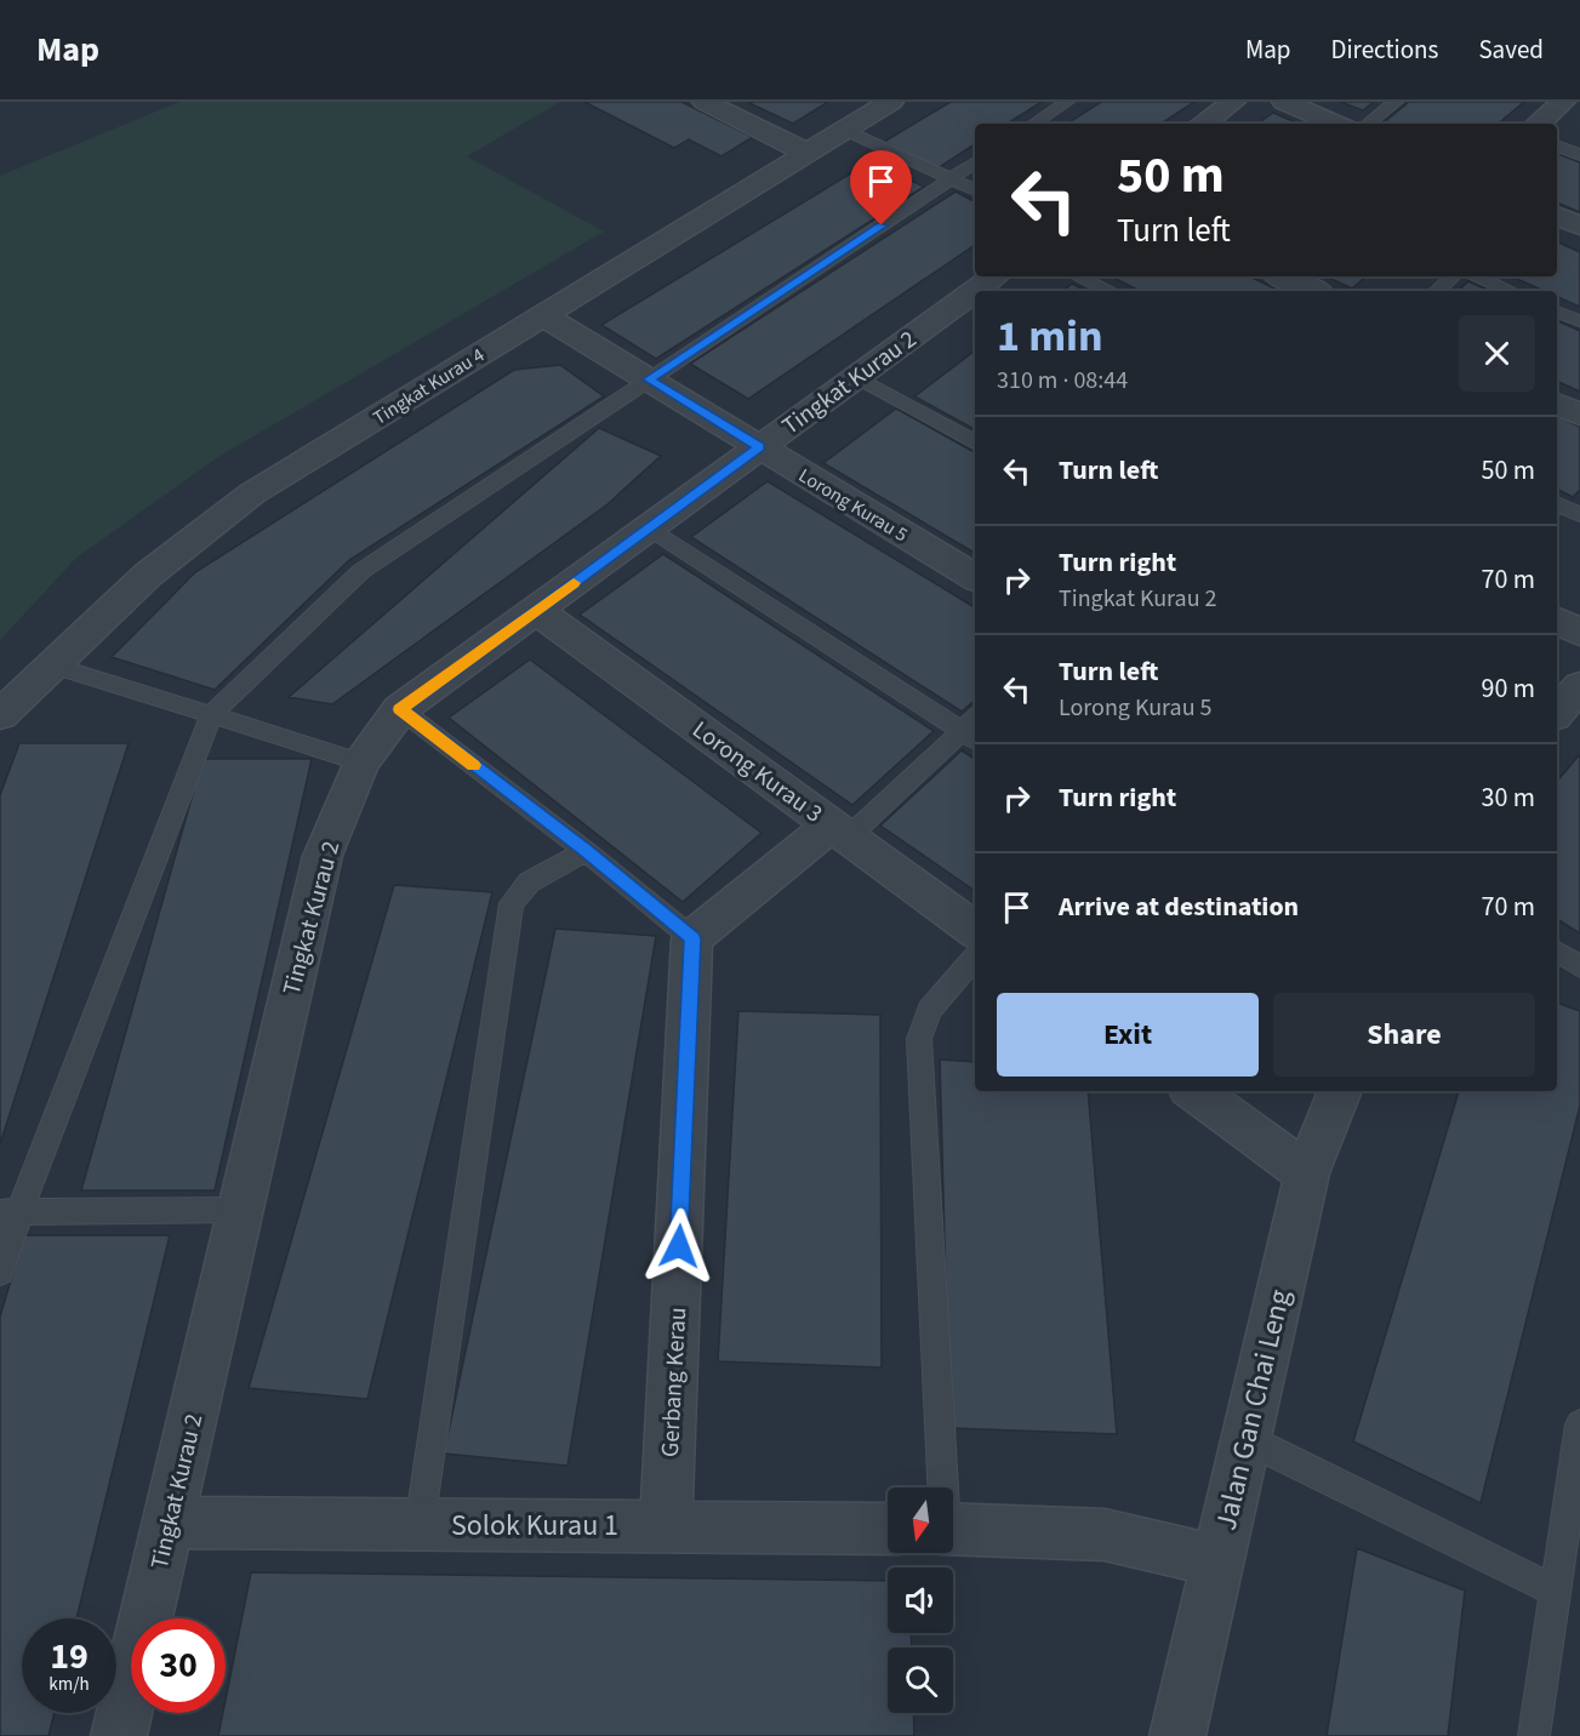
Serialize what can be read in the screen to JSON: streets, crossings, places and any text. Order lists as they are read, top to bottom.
{
  "streets": {
    "street": [
      "Tingkat Kurau 2",
      "Tingkat Kurau 4",
      "Lorong Kurau 5",
      "Lorong Kurau 3",
      "Gerbang Kerau",
      "Jalan Gan Chai Leng",
      "Solok Kurau 1"
    ]
  },
  "crossings": [
    ["Tingkat Kurau 2", "Lorong Kurau 5"],
    ["Tingkat Kurau 2", "Lorong Kurau 3"],
    ["Tingkat Kurau 2", "Solok Kurau 1"],
    ["Tingkat Kurau 4", "Lorong Kurau 5"],
    ["Gerbang Kerau", "Solok Kurau 1"],
    ["Jalan Gan Chai Leng", "Solok Kurau 1"]
  ],
  "north": "bottom",
  "page": {
    "header": "Map",
    "nav": ["Map", "Directions", "Saved"],
    "turn": ["50 m", "Turn left"],
    "heading": ["1 min", "310 m · 08:44"],
    "list": [
      {
        "name": "Turn left",
        "value": "50 m"
      },
      {
        "name": "Turn right",
        "note": "Tingkat Kurau 2",
        "value": "70 m"
      },
      {
        "name": "Turn left",
        "note": "Lorong Kurau 5",
        "value": "90 m"
      },
      {
        "name": "Turn right",
        "value": "30 m"
      },
      {
        "name": "Arrive at destination",
        "value": "70 m"
      }
    ],
    "buttons": ["Exit", "Share"],
    "speed": "19 km/h",
    "limit": "30"
  }
}
